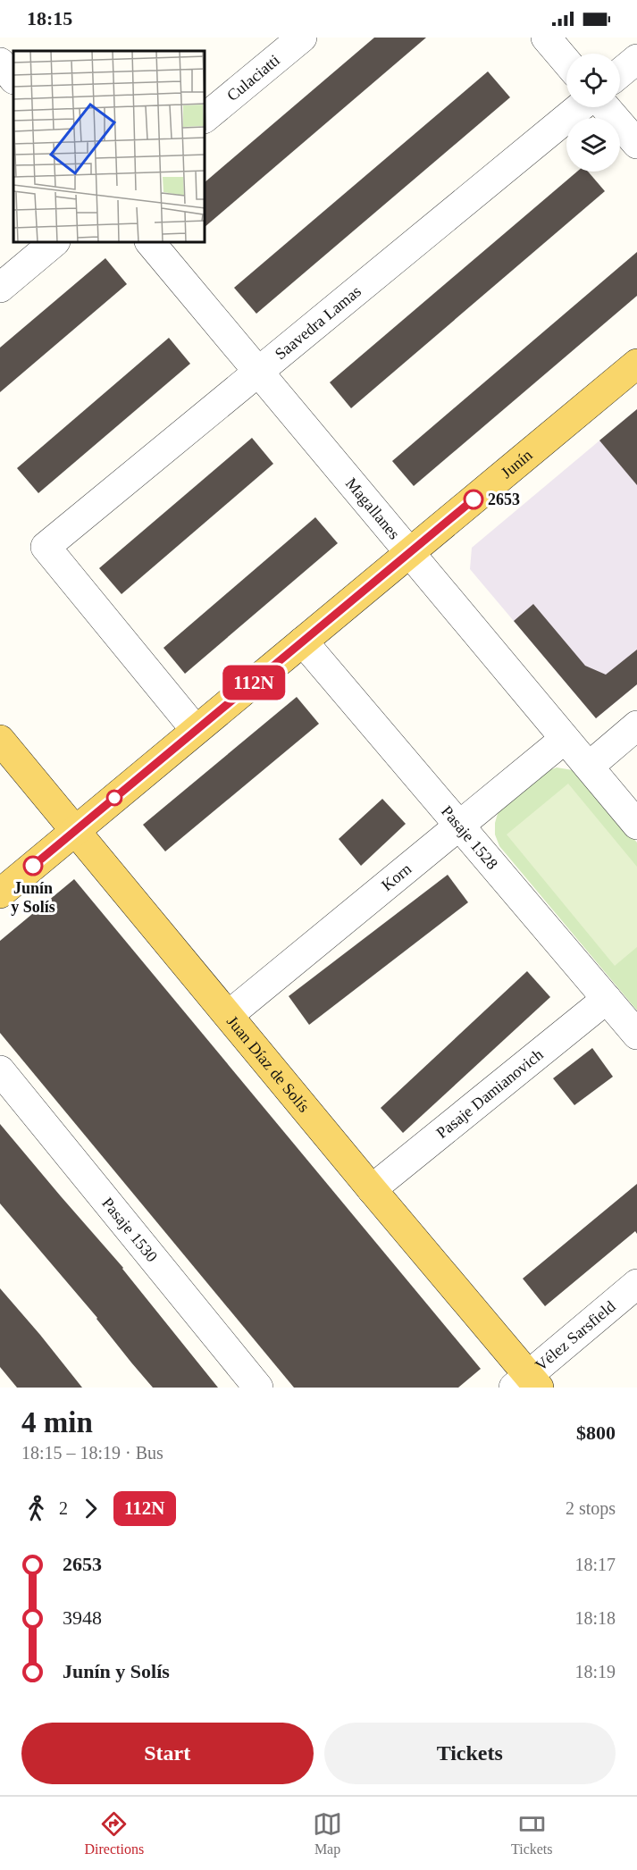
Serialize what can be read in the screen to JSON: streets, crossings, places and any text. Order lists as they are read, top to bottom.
{
  "streets": {
    "main road": ["Junín", "Juan Díaz de Solís"],
    "street": [
      "Culaciatti",
      "Saavedra Lamas",
      "Magallanes",
      "Pasaje 1528",
      "Korn",
      "Pasaje Damianovich",
      "Pasaje 1530",
      "Vélez Sarsfield"
    ]
  },
  "crossings": [
    ["Saavedra Lamas", "Junín"],
    ["Saavedra Lamas", "Magallanes"],
    ["Junín", "Magallanes"],
    ["Junín", "Pasaje 1528"],
    ["Junín", "Juan Díaz de Solís"],
    ["Magallanes", "Korn"],
    ["Pasaje 1528", "Korn"],
    ["Pasaje 1528", "Pasaje Damianovich"],
    ["Korn", "Juan Díaz de Solís"],
    ["Juan Díaz de Solís", "Pasaje Damianovich"],
    ["Juan Díaz de Solís", "Vélez Sarsfield"]
  ],
  "places": ["2653", "Junín y Solís"],
  "lines": ["bus line 112N"],
  "page": {
    "status": "18:15",
    "on_map": "112N",
    "heading": ["4 min", "18:15 – 18:19 · Bus", "$800"],
    "legs": ["2", "112N", "2 stops"],
    "list": [
      {
        "name": "2653",
        "value": "18:17"
      },
      {
        "name": "3948",
        "value": "18:18"
      },
      {
        "name": "Junín y Solís",
        "value": "18:19"
      }
    ],
    "buttons": ["Start", "Tickets"],
    "tabs": ["Directions", "Map", "Tickets"]
  }
}
